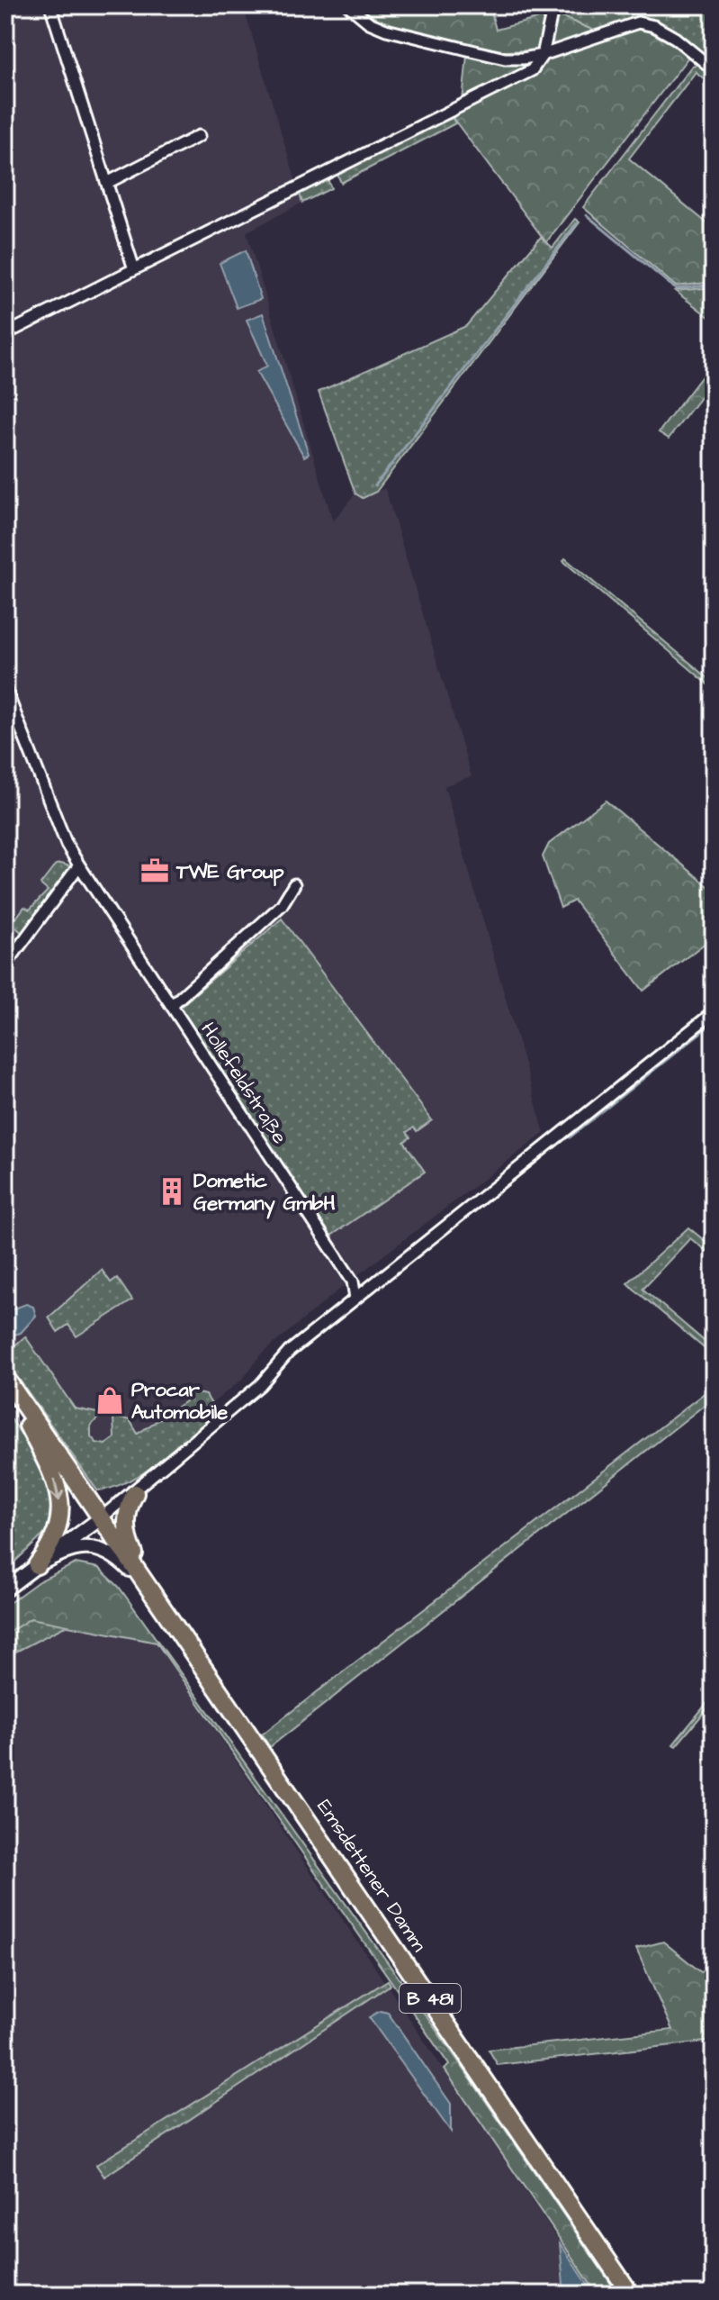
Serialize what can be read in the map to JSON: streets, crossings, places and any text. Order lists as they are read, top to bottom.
{
  "streets": {
    "main road": ["Emsdettener Damm", "B 481"],
    "street": ["Hollefeldstraße"]
  },
  "crossings": [
    ["Emsdettener Damm", "B 481"]
  ],
  "places": {
    "office": ["TWE Group"],
    "building": ["Dometic Germany GmbH"],
    "shop": ["Procar Automobile"]
  }
}
